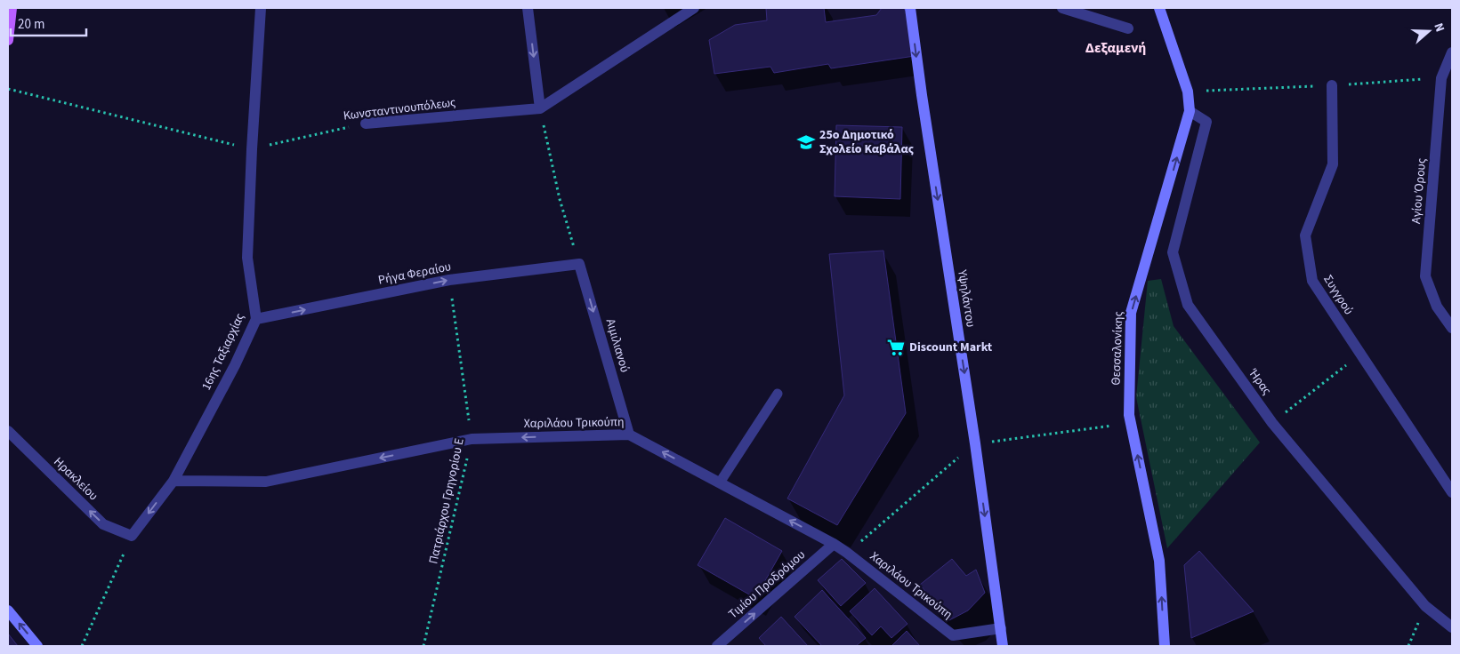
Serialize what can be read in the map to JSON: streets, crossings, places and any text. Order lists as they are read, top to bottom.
{
  "streets": {
    "street": [
      "Κωνσταντινουπόλεως",
      "Αγίου Όρους",
      "Ρήγα Φεραίου",
      "Συγγρού",
      "Υψηλάντου",
      "Αιμιλιανού",
      "Θεσσαλονίκης",
      "16ης Ταξιαρχίας",
      "Ήρας",
      "Χαριλάου Τρικούπη",
      "Ηρακλείου",
      "Τιμίου Προδρόμου"
    ],
    "path": ["Πατριάρχου Γρηγορίου Ε"]
  },
  "crossings": [
    ["Κωνσταντινουπόλεως", "16ης Ταξιαρχίας"],
    ["Ρήγα Φεραίου", "Αιμιλιανού"],
    ["Ρήγα Φεραίου", "16ης Ταξιαρχίας"],
    ["Ρήγα Φεραίου", "Πατριάρχου Γρηγορίου Ε"],
    ["Υψηλάντου", "Χαριλάου Τρικούπη"],
    ["Αιμιλιανού", "Χαριλάου Τρικούπη"],
    ["Θεσσαλονίκης", "Ήρας"],
    ["16ης Ταξιαρχίας", "Χαριλάου Τρικούπη"],
    ["16ης Ταξιαρχίας", "Ηρακλείου"],
    ["Χαριλάου Τρικούπη", "Πατριάρχου Γρηγορίου Ε"],
    ["Χαριλάου Τρικούπη", "Τιμίου Προδρόμου"]
  ],
  "one_way": [
    "Ρήγα Φεραίου",
    "Υψηλάντου",
    "Αιμιλιανού",
    "Θεσσαλονίκης",
    "Χαριλάου Τρικούπη",
    "Ηρακλείου",
    "Τιμίου Προδρόμου"
  ],
  "districts": ["Δεξαμενή"],
  "places": {
    "school or university": ["25ο Δημοτικό Σχολείο Καβάλας"],
    "supermarket": ["Discount Markt"]
  },
  "scale_bar": "20 m",
  "north": "right"
}
